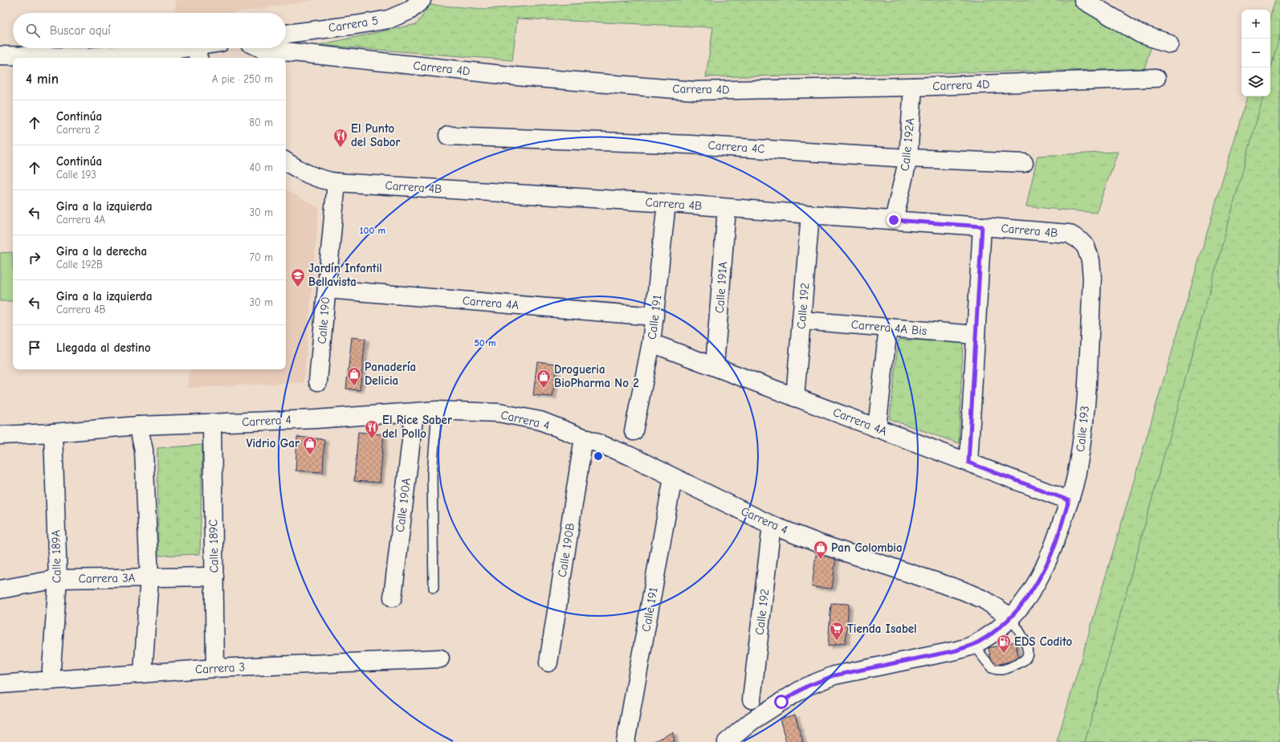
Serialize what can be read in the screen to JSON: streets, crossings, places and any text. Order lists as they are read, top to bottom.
{
  "streets": {
    "street": [
      "Carrera 5",
      "Carrera 4D",
      "Calle 192A",
      "Carrera 4C",
      "Carrera 4B",
      "Calle 191A",
      "Carrera 4A",
      "Calle 192",
      "Calle 191",
      "Calle 190",
      "Carrera 4A Bis",
      "Carrera 4",
      "Calle 193",
      "Calle 190A",
      "Calle 189C",
      "Calle 190B",
      "Calle 189A",
      "Carrera 3A",
      "Carrera 3"
    ]
  },
  "crossings": [
    ["Carrera 4D", "Calle 192A"],
    ["Calle 192A", "Carrera 4C"],
    ["Calle 192A", "Carrera 4B"],
    ["Carrera 4B", "Calle 191A"],
    ["Carrera 4B", "Calle 192"],
    ["Carrera 4B", "Calle 191"],
    ["Carrera 4B", "Calle 190"],
    ["Carrera 4B", "Calle 193"],
    ["Calle 191A", "Carrera 4A"],
    ["Carrera 4A", "Calle 192"],
    ["Carrera 4A", "Calle 191"],
    ["Carrera 4A", "Calle 190"],
    ["Carrera 4A", "Calle 193"],
    ["Calle 192", "Carrera 4A Bis"],
    ["Calle 192", "Carrera 4"],
    ["Calle 191", "Carrera 4"],
    ["Carrera 4", "Calle 193"],
    ["Carrera 4", "Calle 190A"],
    ["Carrera 4", "Calle 189C"],
    ["Carrera 4", "Calle 190B"],
    ["Carrera 4", "Calle 189A"],
    ["Calle 189C", "Carrera 3A"],
    ["Calle 189C", "Carrera 3"],
    ["Calle 189A", "Carrera 3A"],
    ["Calle 189A", "Carrera 3"]
  ],
  "places": {
    "restaurant": ["El Punto del Sabor", "El Rice Saber del Pollo"],
    "school or university": ["Jardín Infantil Bellavista"],
    "shop": [
      "Panadería Delicia",
      "Drogueria BioPharma No 2",
      "Vidrio Gar",
      "Pan Colombia"
    ],
    "supermarket": ["Tienda Isabel"],
    "fuel station": ["EDS Codito"]
  },
  "page": {
    "map_buttons": ["+", "−"],
    "search": "Buscar aquí",
    "heading": ["4 min", "A pie · 250 m"],
    "list": [
      ["Continúa", "Carrera 2", "80 m"],
      ["Continúa", "Calle 193", "40 m"],
      ["Gira a la izquierda", "Carrera 4A", "30 m"],
      ["Gira a la derecha", "Calle 192B", "70 m"],
      ["Gira a la izquierda", "Carrera 4B", "30 m"],
      "Llegada al destino"
    ]
  },
  "rings": ["100 m", "50 m"]
}
